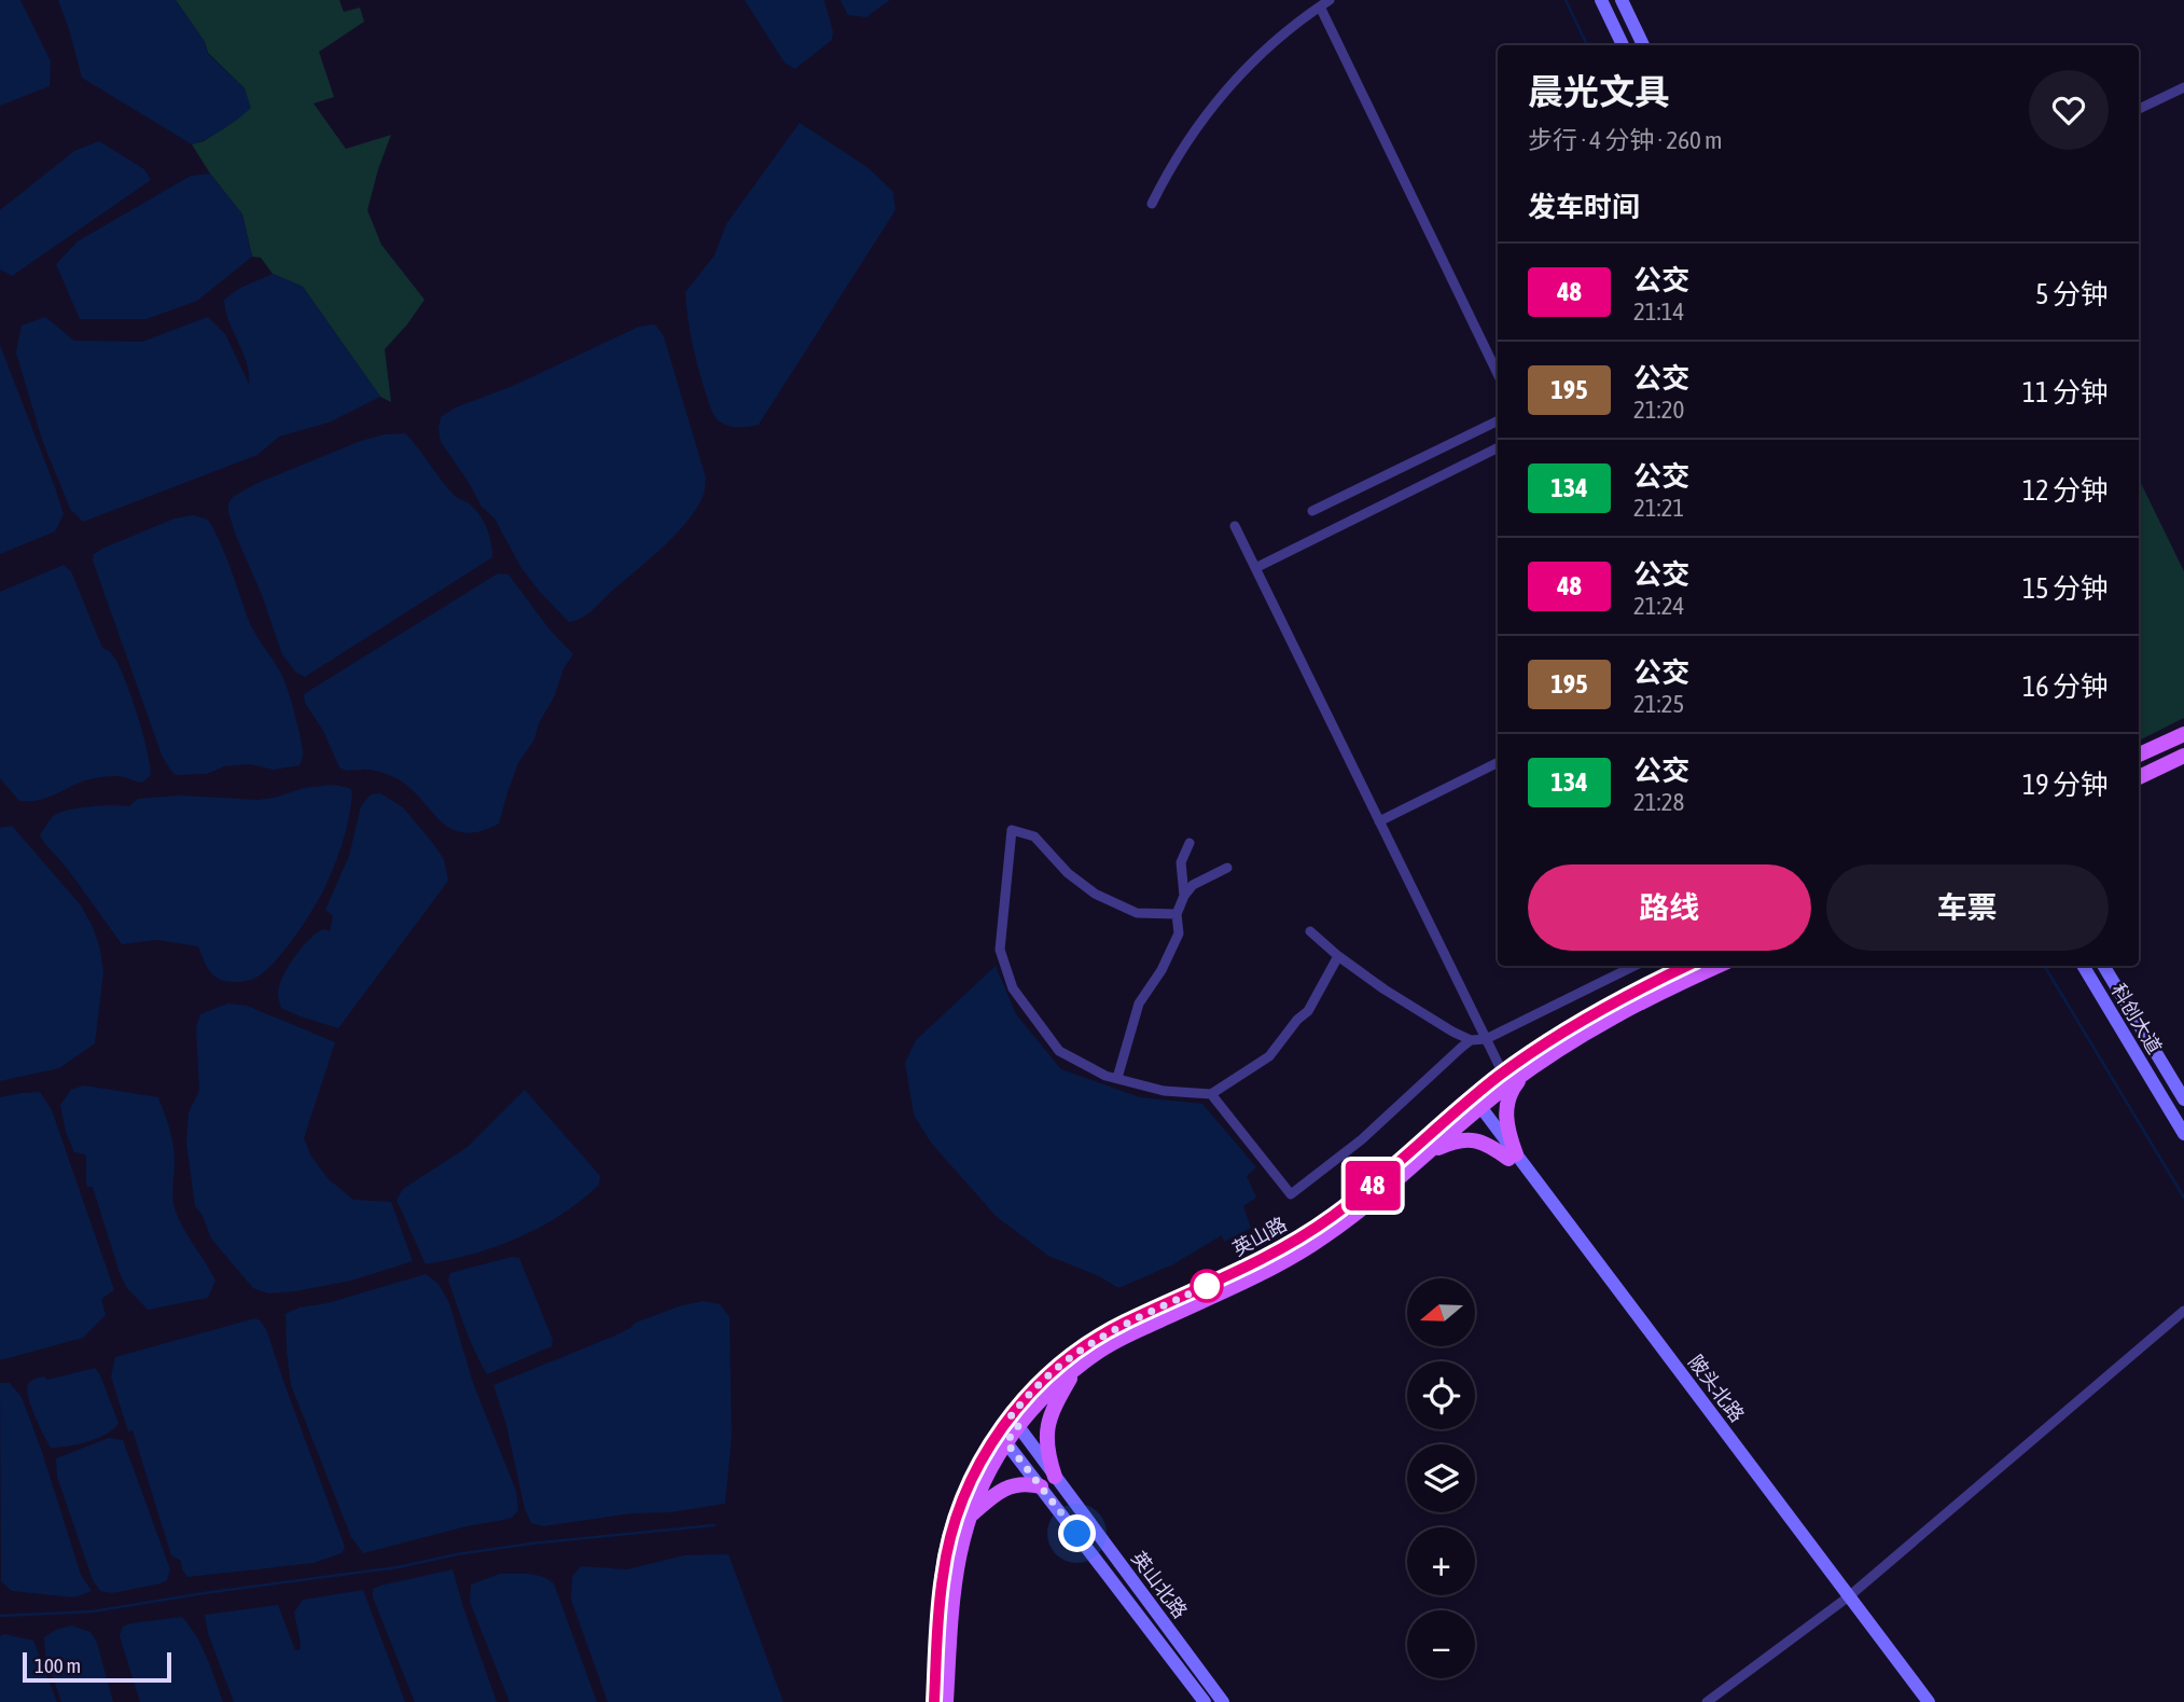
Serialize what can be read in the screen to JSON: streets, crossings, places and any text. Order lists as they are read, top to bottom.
{
  "streets": {
    "main road": [
      "科创大道",
      "英山路",
      "陂头北路",
      "英山北路"
    ]
  },
  "crossings": [
    ["英山路", "陂头北路"],
    ["英山路", "英山北路"]
  ],
  "lines": ["bus line 48"],
  "scale_bar": "100 m",
  "north": "left",
  "page": {
    "on_map": "48",
    "heading": [
      ["晨光文具", "步行 · 4 分钟 · 260 m"],
      "发车时间"
    ],
    "list": [
      {
        "mark": "48",
        "name": "公交",
        "note": "21:14",
        "value": "5 分钟"
      },
      {
        "mark": "195",
        "name": "公交",
        "note": "21:20",
        "value": "11 分钟"
      },
      {
        "mark": "134",
        "name": "公交",
        "note": "21:21",
        "value": "12 分钟"
      },
      {
        "mark": "48",
        "name": "公交",
        "note": "21:24",
        "value": "15 分钟"
      },
      {
        "mark": "195",
        "name": "公交",
        "note": "21:25",
        "value": "16 分钟"
      },
      {
        "mark": "134",
        "name": "公交",
        "note": "21:28",
        "value": "19 分钟"
      }
    ],
    "buttons": ["路线", "车票"],
    "map_buttons": ["+", "−"],
    "scale": "100 m"
  }
}
